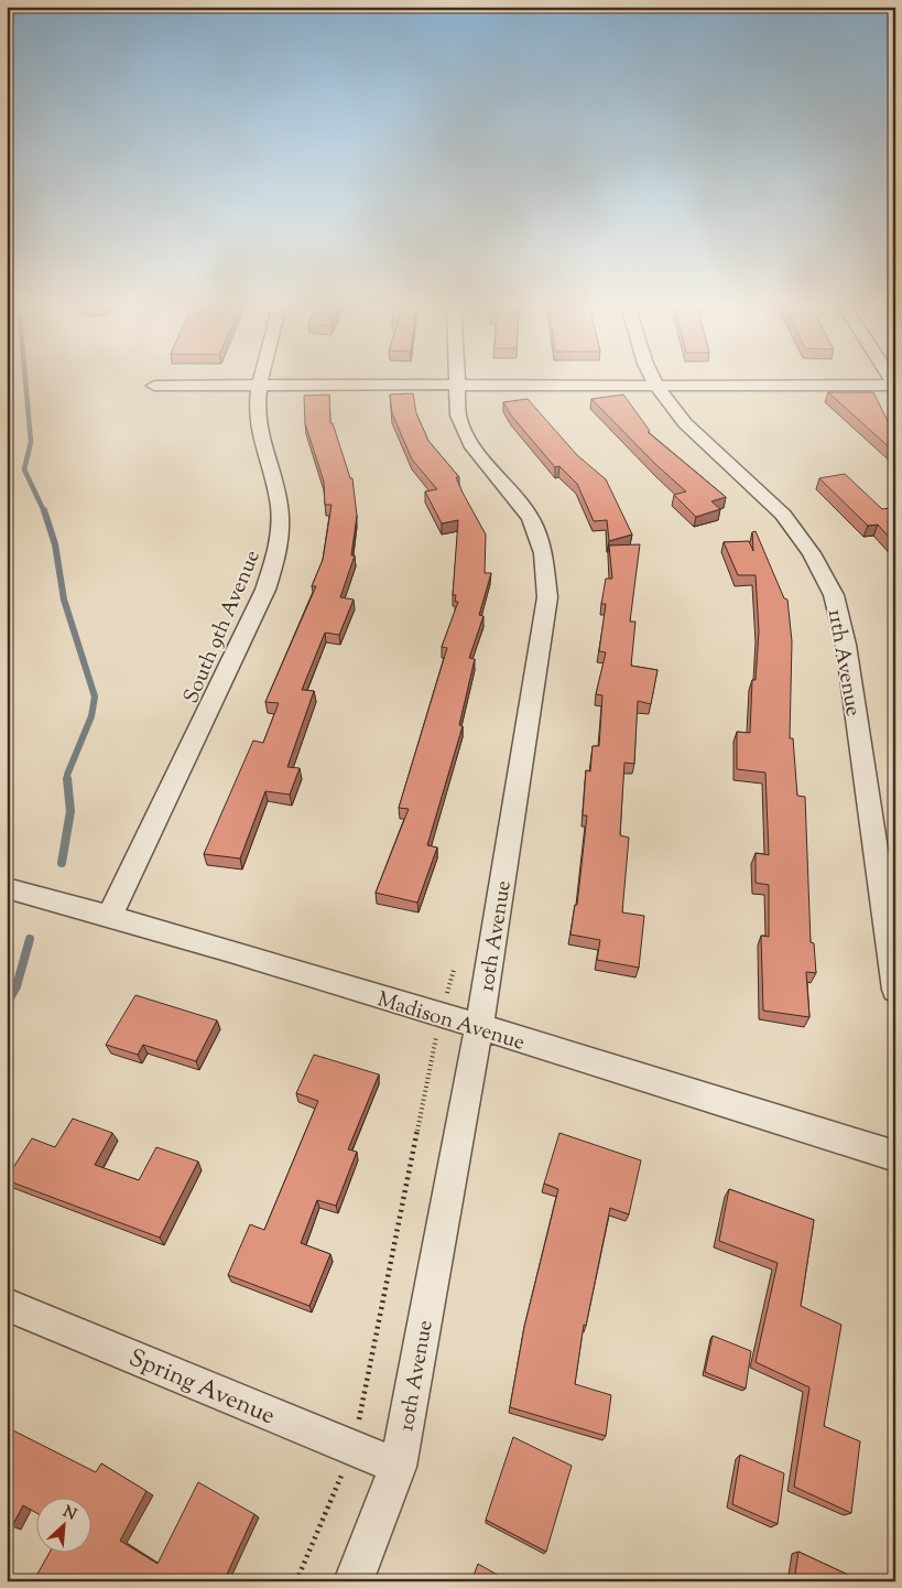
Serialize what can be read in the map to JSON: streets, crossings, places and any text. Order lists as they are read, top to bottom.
{
  "streets": {
    "street": [
      "South 9th Avenue",
      "11th Avenue",
      "10th Avenue",
      "Madison Avenue",
      "Spring Avenue"
    ]
  },
  "crossings": [
    ["South 9th Avenue", "Madison Avenue"],
    ["10th Avenue", "Madison Avenue"],
    ["10th Avenue", "Spring Avenue"]
  ],
  "north": "top right"
}
